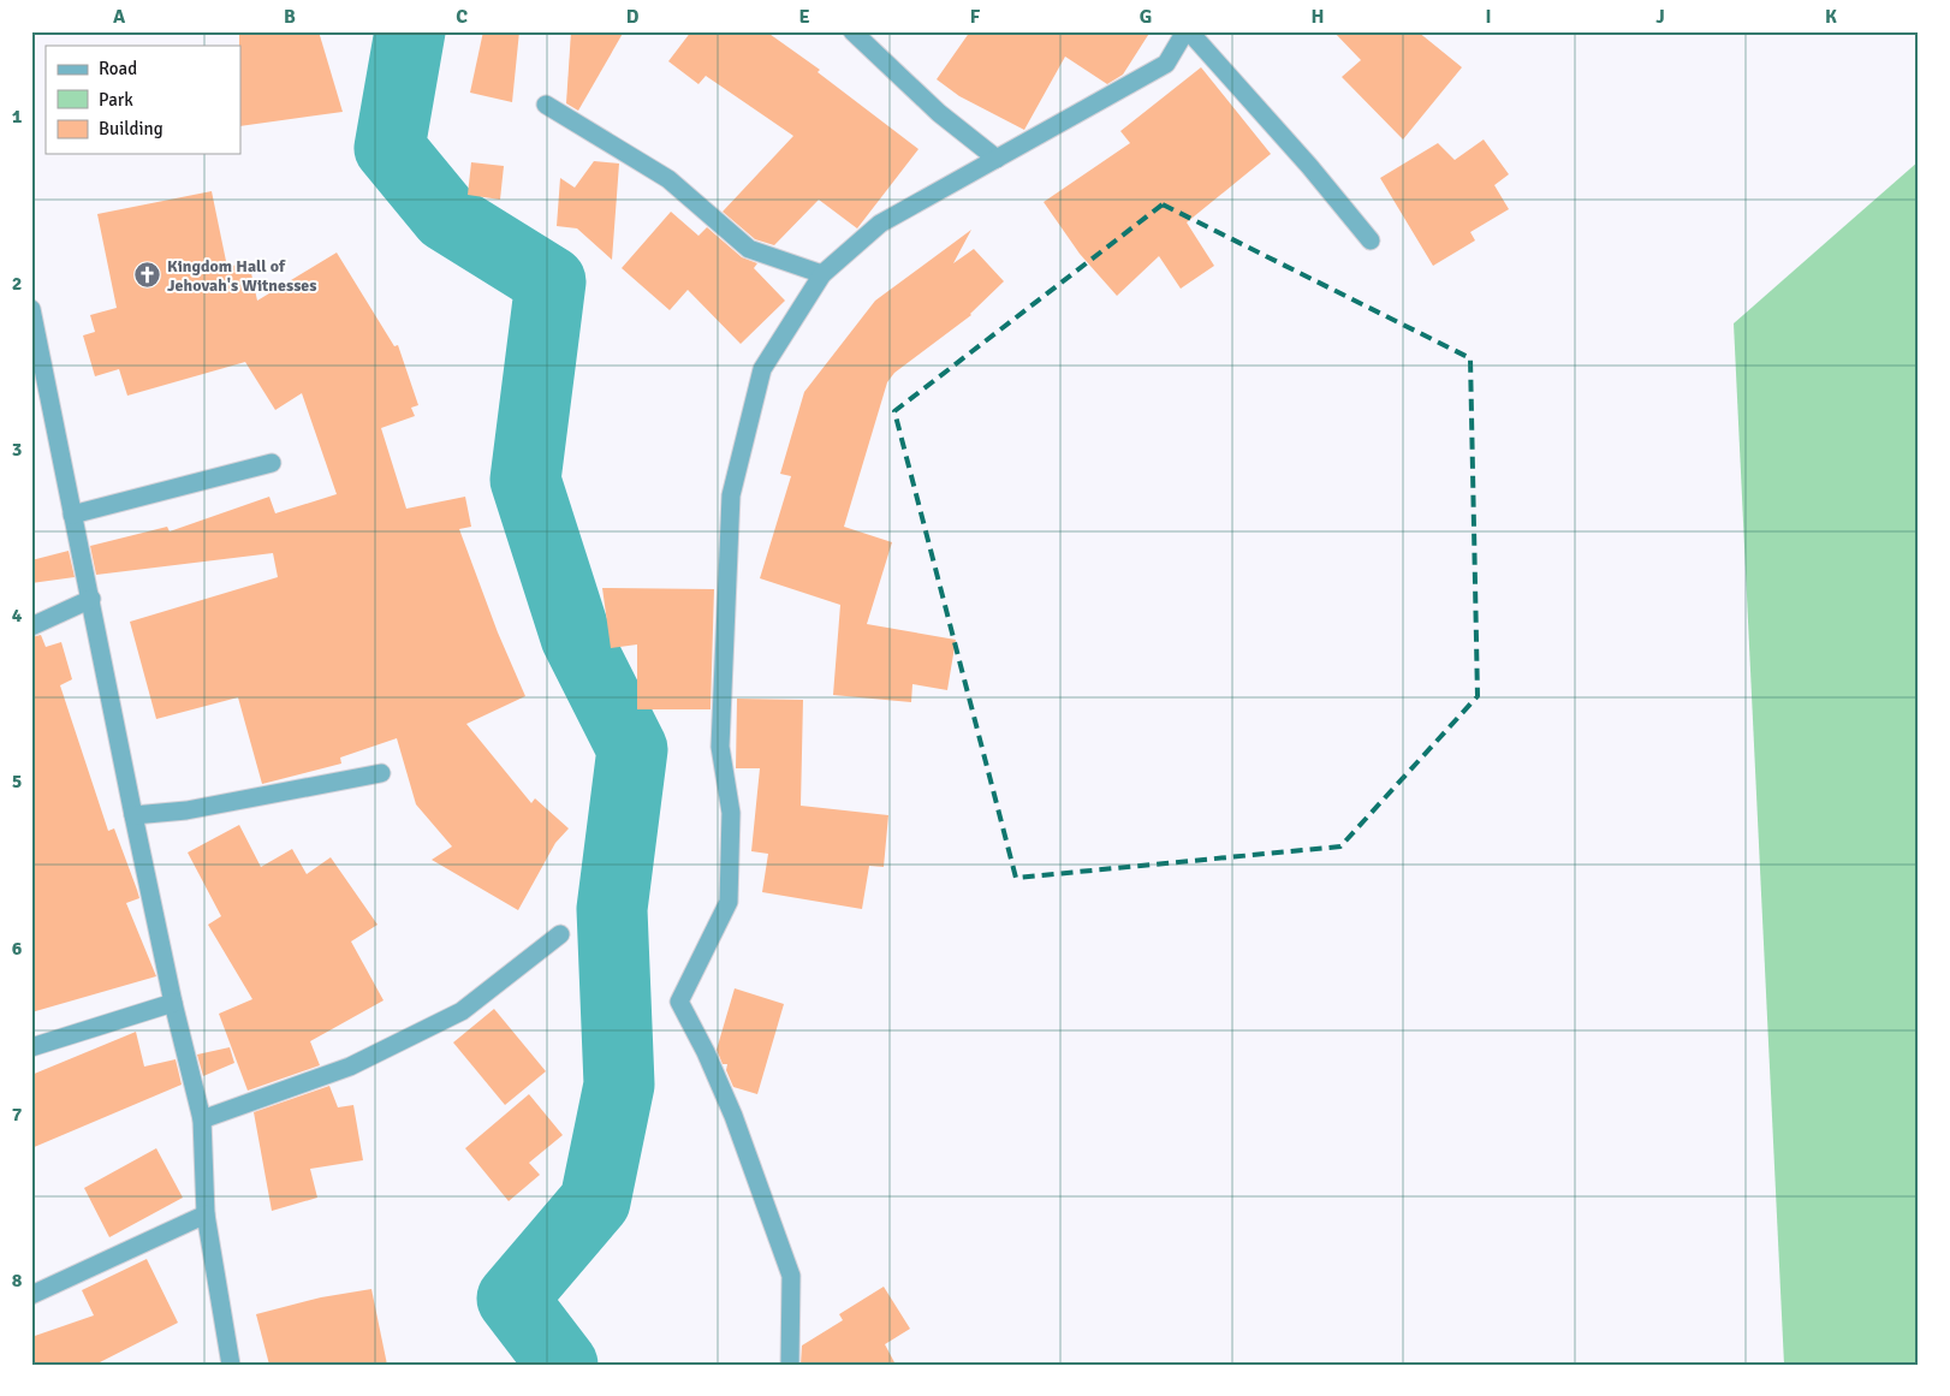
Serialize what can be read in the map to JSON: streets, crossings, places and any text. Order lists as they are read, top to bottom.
{
  "places": {
    "church": ["Kingdom Hall of Jehovah's Witnesses"]
  },
  "legend": ["Road", "Park", "Building"],
  "grid": {
    "columns": [
      "A",
      "B",
      "C",
      "D",
      "E",
      "F",
      "G",
      "H",
      "I",
      "J",
      "K"
    ],
    "rows": [
      "1",
      "2",
      "3",
      "4",
      "5",
      "6",
      "7",
      "8"
    ]
  }
}
